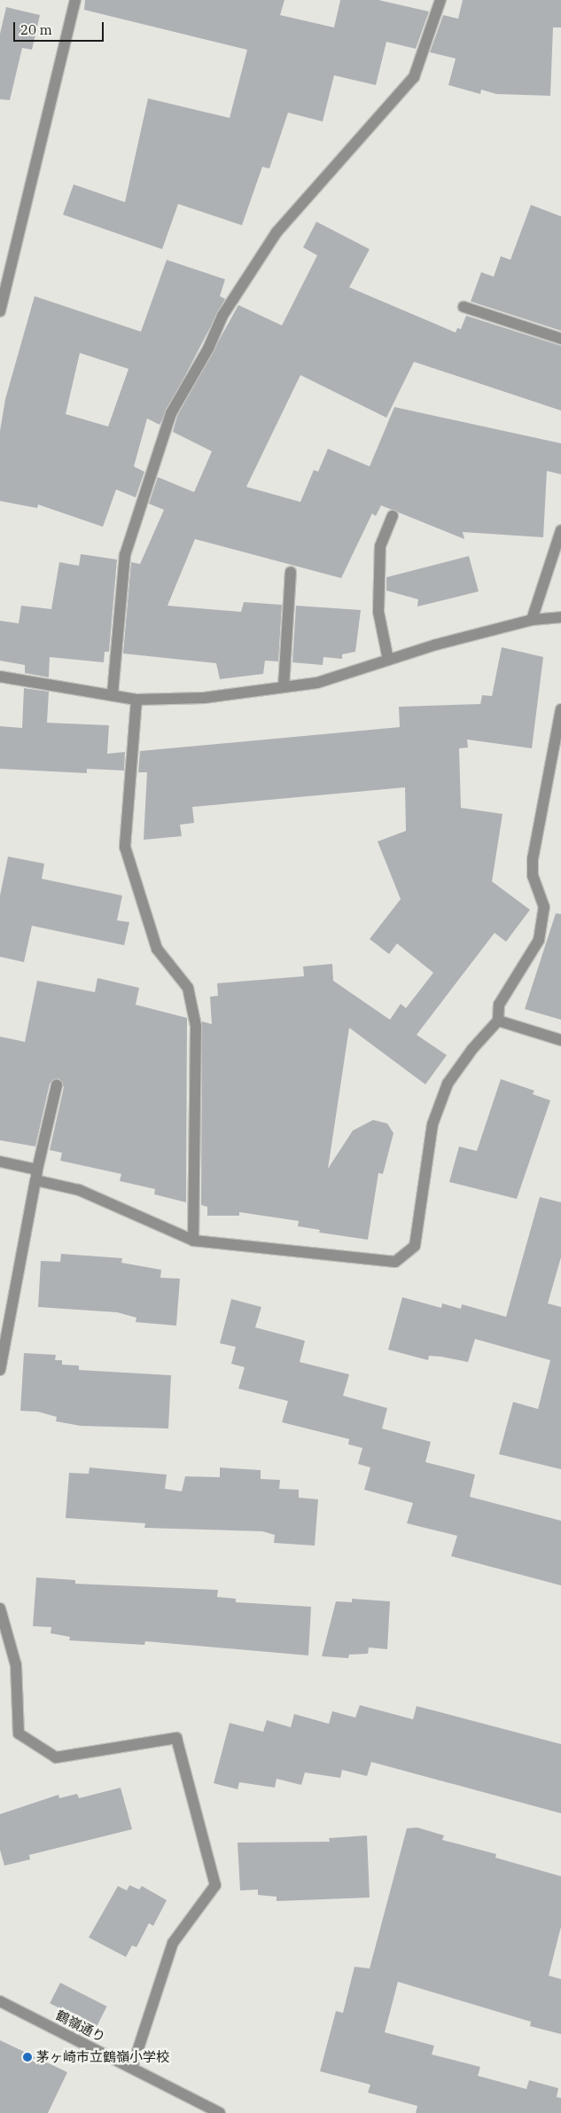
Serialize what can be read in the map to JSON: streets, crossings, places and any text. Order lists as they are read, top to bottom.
{
  "streets": {
    "street": ["鶴嶺通り"]
  },
  "places": ["茅ヶ崎市立鶴嶺小学校"],
  "scale_bar": "20 m"
}
